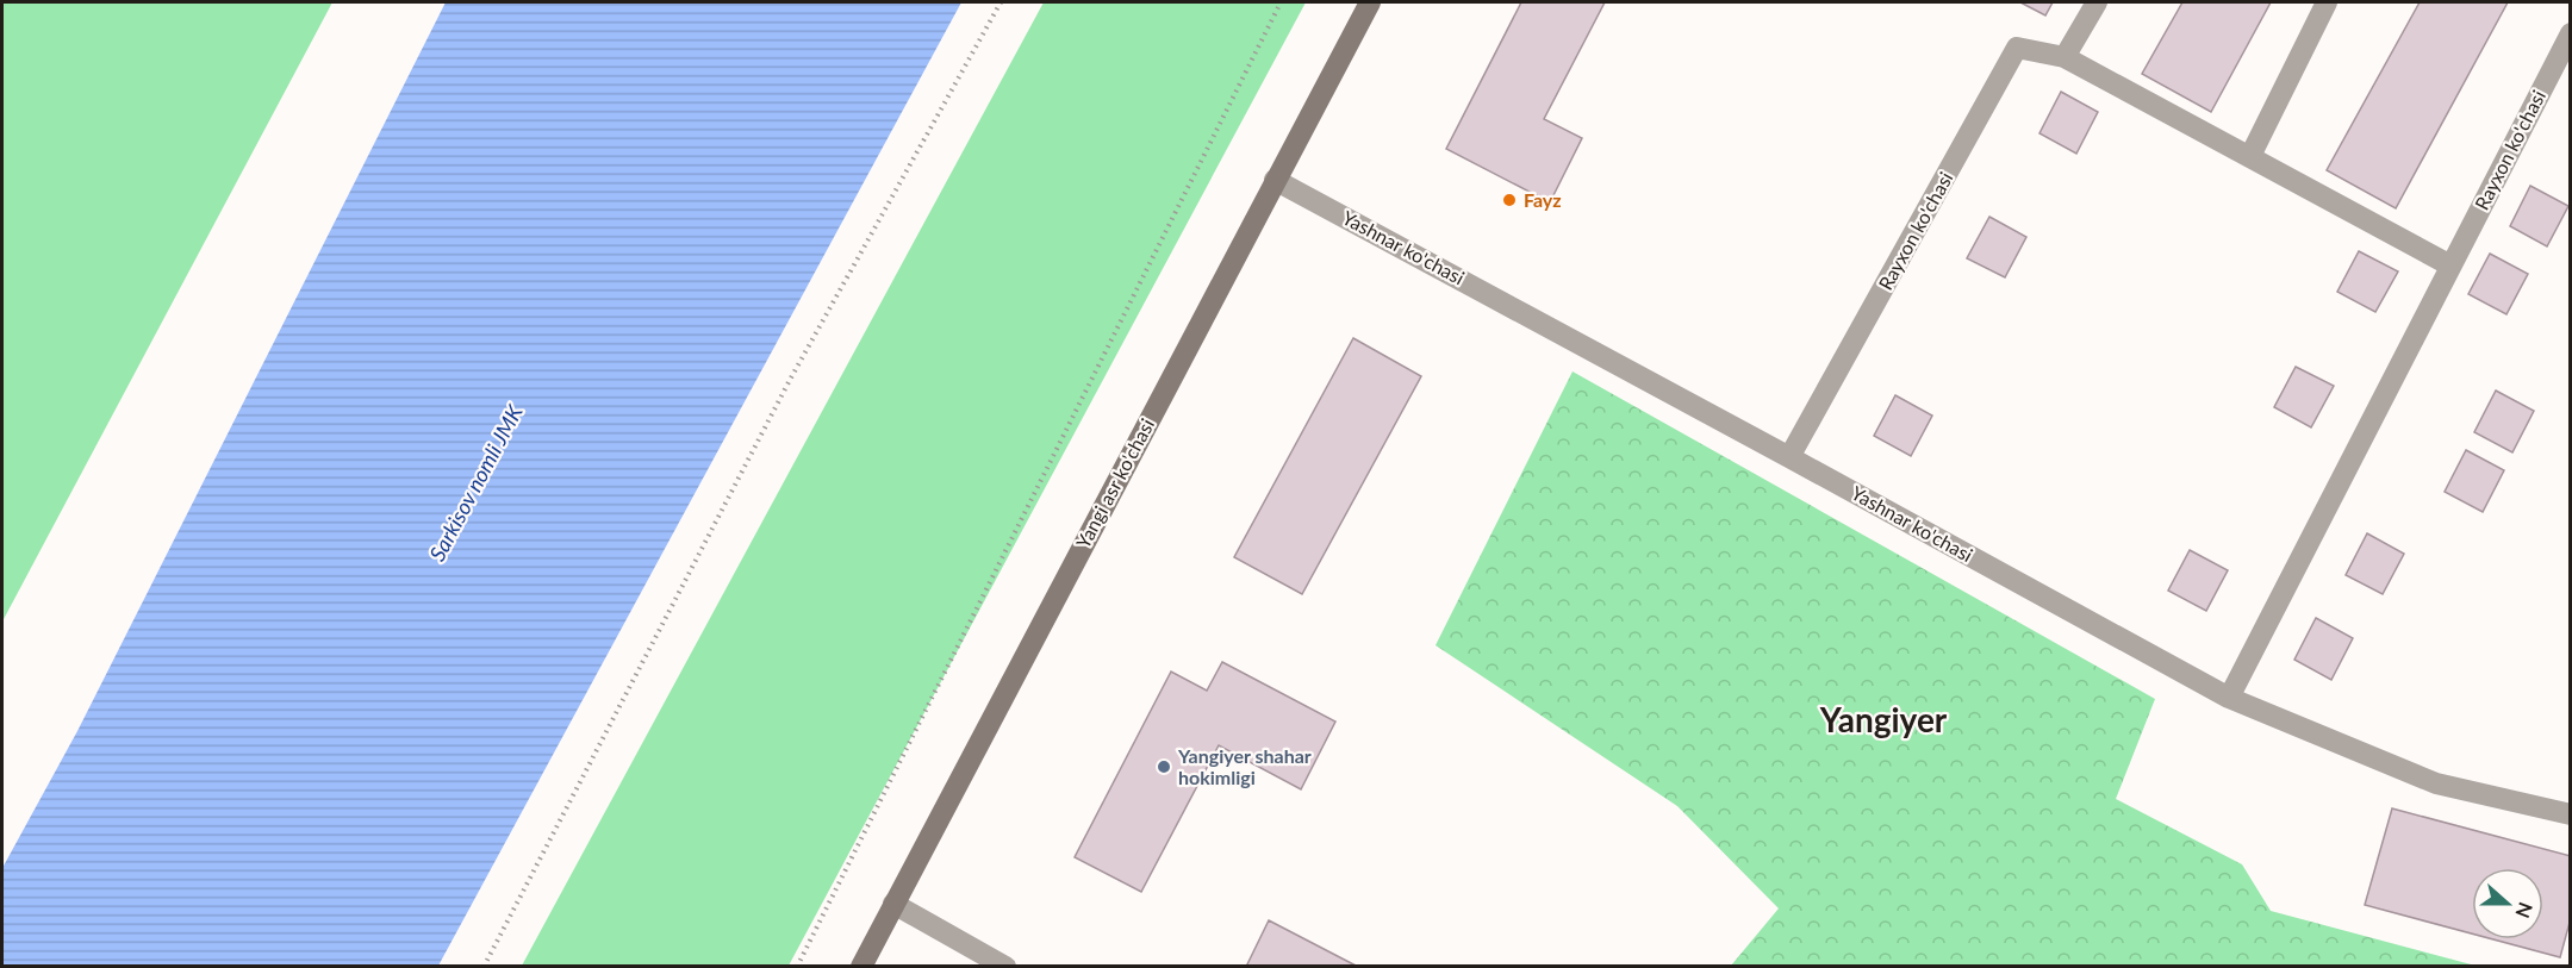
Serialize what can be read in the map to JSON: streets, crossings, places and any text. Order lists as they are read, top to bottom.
{
  "streets": {
    "street": ["Rayxon ko'chasi", "Yashnar ko'chasi", "Yangi asr ko'chasi"]
  },
  "crossings": [
    ["Rayxon ko'chasi", "Yashnar ko'chasi"],
    ["Yashnar ko'chasi", "Yangi asr ko'chasi"]
  ],
  "districts": ["Yangiyer"],
  "water": ["Sarkisov nomli JMK"],
  "places": ["Fayz", "Yangiyer shahar hokimligi"],
  "north": "right"
}
